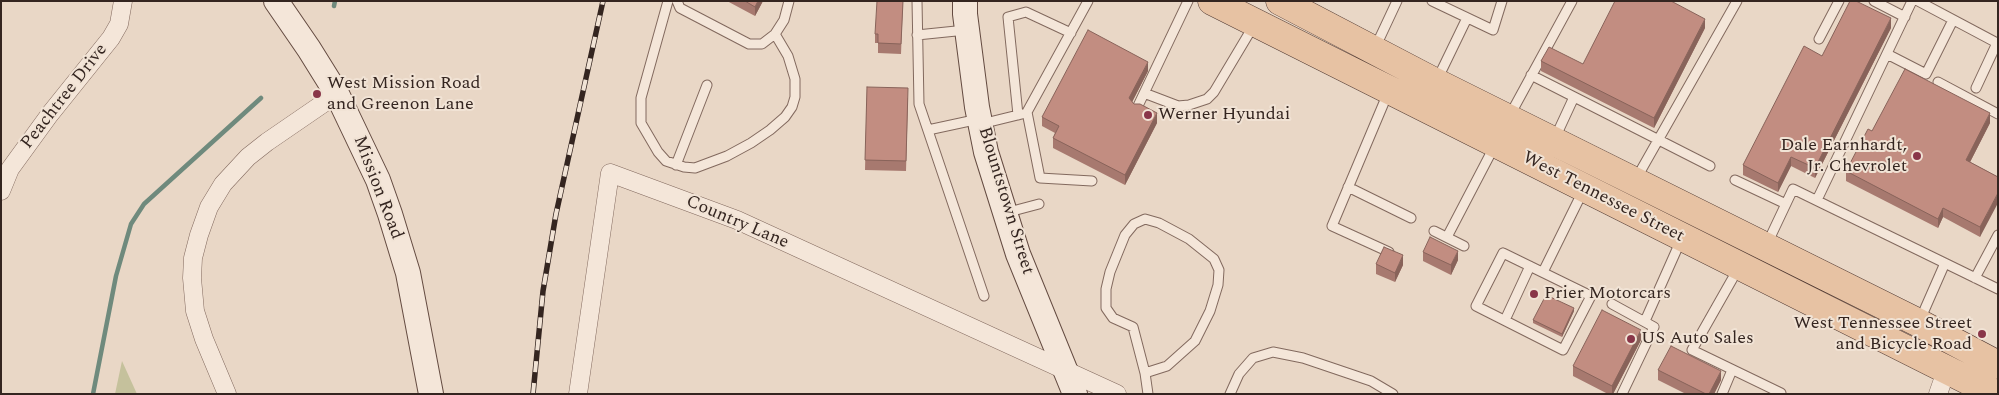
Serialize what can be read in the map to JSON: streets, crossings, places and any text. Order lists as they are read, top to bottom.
{
  "streets": {
    "main road": ["Mission Road", "West Tennessee Street", "Blountstown Street"],
    "street": ["Peachtree Drive", "Country Lane"]
  },
  "crossings": [
    ["Blountstown Street", "Country Lane"]
  ],
  "places": [
    "West Mission Road and Greenon Lane",
    "Werner Hyundai",
    "Dale Earnhardt, Jr. Chevrolet",
    "Prier Motorcars",
    "West Tennessee Street and Bicycle Road",
    "US Auto Sales"
  ]
}
